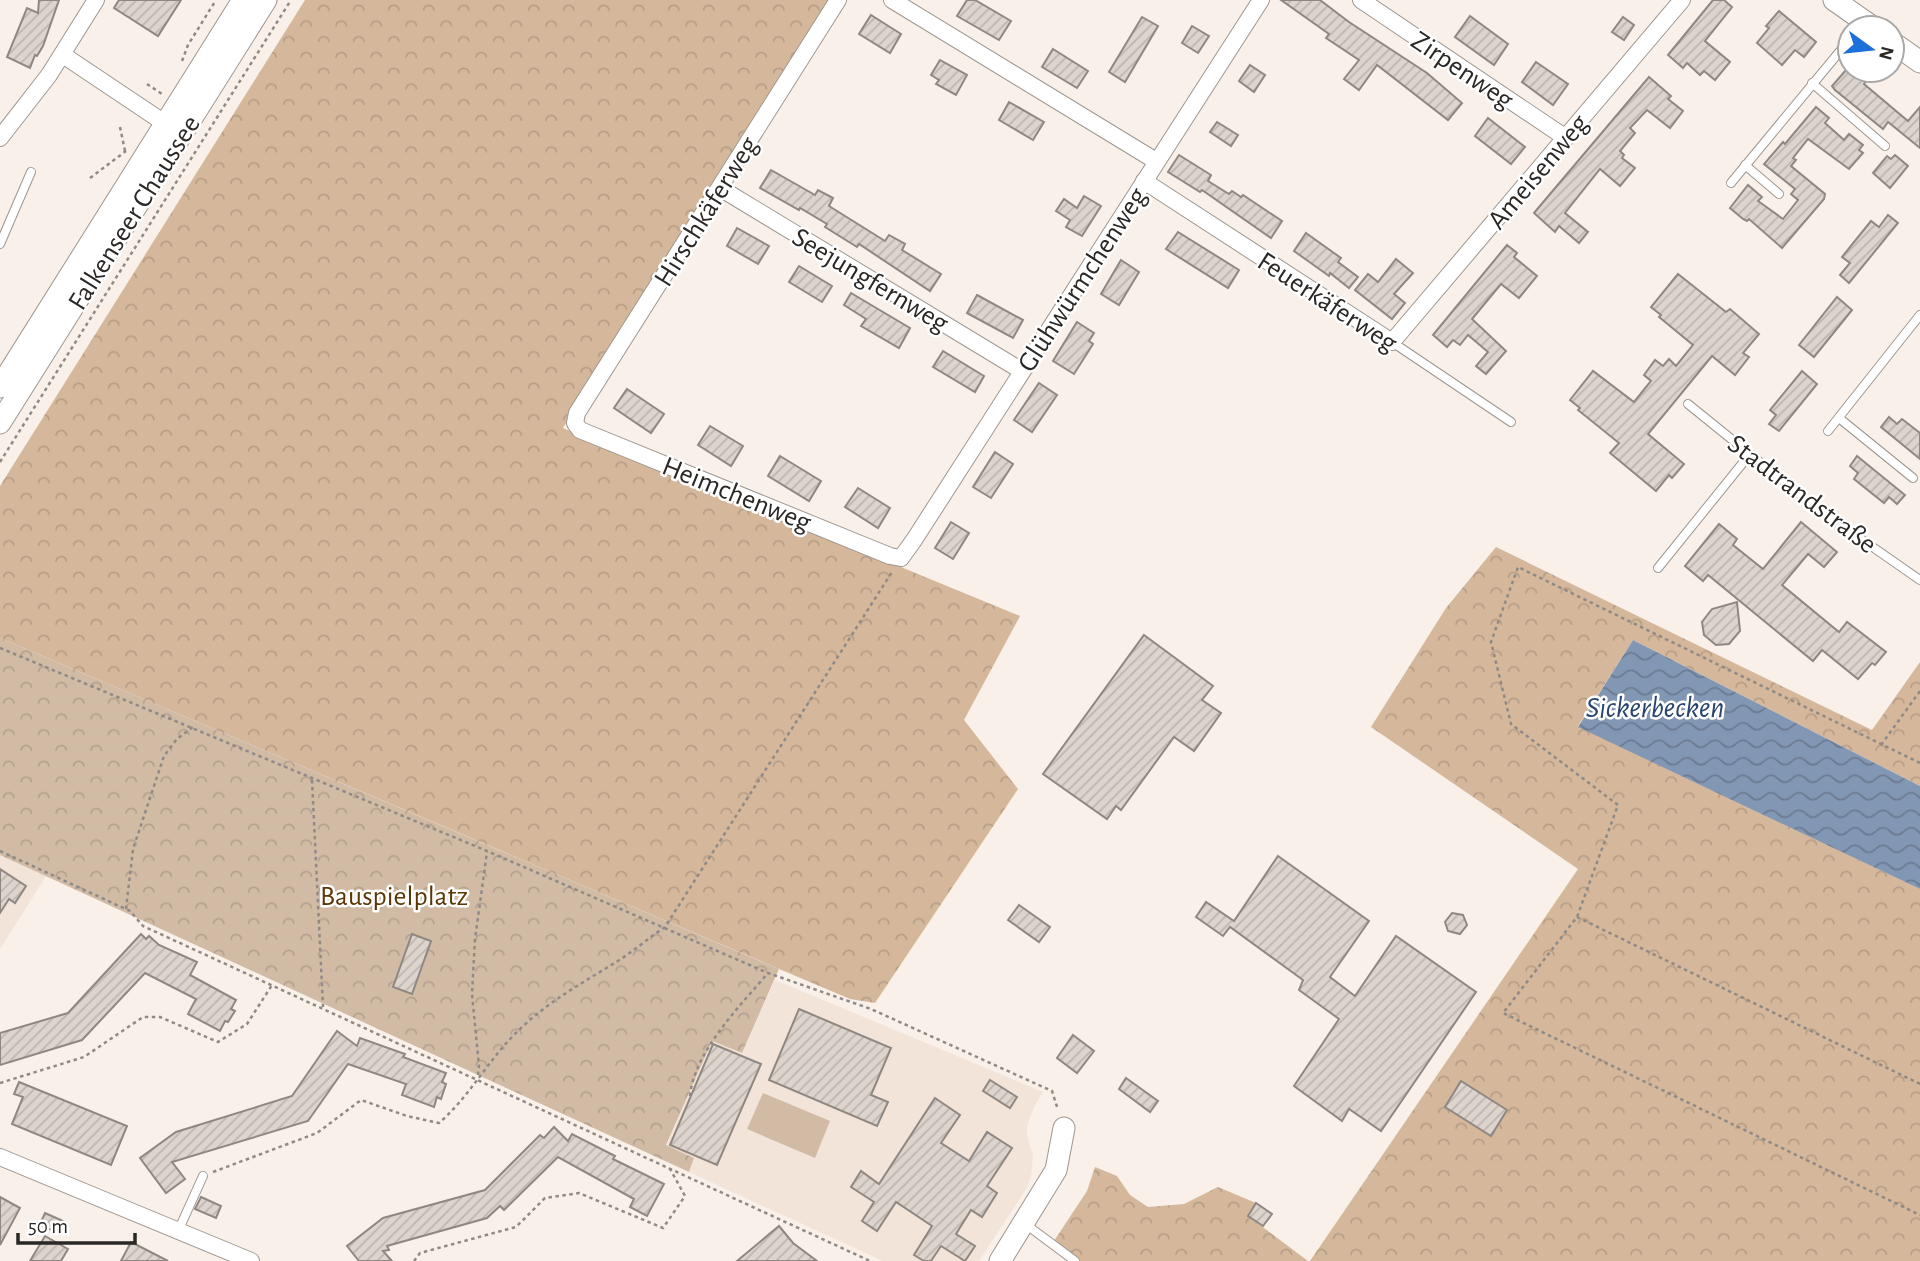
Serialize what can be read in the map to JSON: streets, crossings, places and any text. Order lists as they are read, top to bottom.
{
  "streets": {
    "main road": ["Falkenseer Chaussee"],
    "street": [
      "Zirpenweg",
      "Ameisenweg",
      "Hirschkäferweg",
      "Seejungfernweg",
      "Glühwürmchenweg",
      "Feuerkäferweg",
      "Heimchenweg"
    ],
    "lane": ["Stadtrandstraße"]
  },
  "crossings": [
    ["Zirpenweg", "Ameisenweg"],
    ["Ameisenweg", "Feuerkäferweg"],
    ["Hirschkäferweg", "Seejungfernweg"],
    ["Hirschkäferweg", "Heimchenweg"],
    ["Seejungfernweg", "Glühwürmchenweg"],
    ["Glühwürmchenweg", "Feuerkäferweg"],
    ["Glühwürmchenweg", "Heimchenweg"]
  ],
  "water": ["Sickerbecken"],
  "parks": ["Bauspielplatz"],
  "scale_bar": "50 m",
  "north": "right"
}
